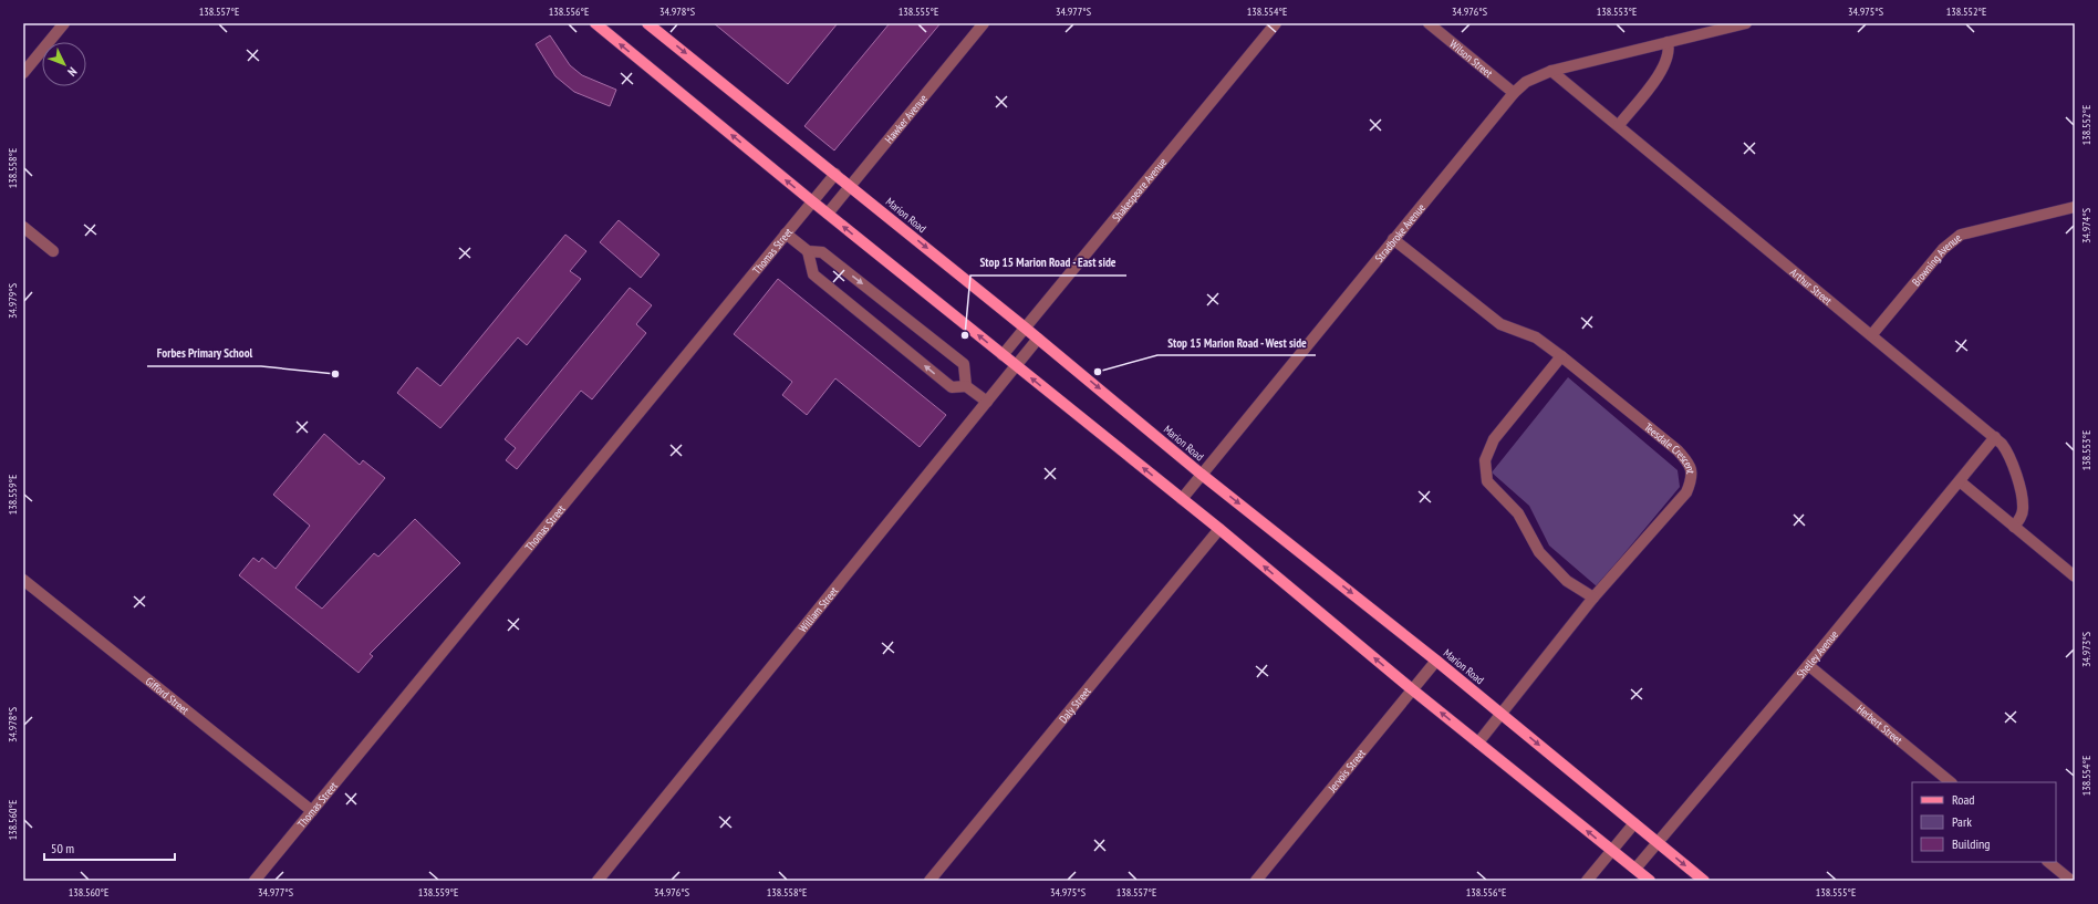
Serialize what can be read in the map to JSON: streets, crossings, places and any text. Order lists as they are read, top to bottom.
{
  "streets": {
    "main road": ["Marion Road"],
    "street": [
      "Wilson Street",
      "Hawker Avenue",
      "Shakespeare Avenue",
      "Stradbroke Avenue",
      "Thomas Street",
      "Browning Avenue",
      "Arthur Street",
      "Teesdale Crescent",
      "William Street",
      "Shelley Avenue",
      "Gifford Street",
      "Daly Street",
      "Herbert Street",
      "Jervois Street"
    ]
  },
  "crossings": [
    ["Wilson Street", "Stradbroke Avenue"],
    ["Hawker Avenue", "Marion Road"],
    ["Shakespeare Avenue", "Marion Road"],
    ["Marion Road", "Stradbroke Avenue"],
    ["Marion Road", "Thomas Street"],
    ["Marion Road", "Teesdale Crescent"],
    ["Marion Road", "William Street"],
    ["Marion Road", "Shelley Avenue"],
    ["Marion Road", "Jervois Street"],
    ["Stradbroke Avenue", "Arthur Street"],
    ["Stradbroke Avenue", "Teesdale Crescent"],
    ["Thomas Street", "Gifford Street"],
    ["Browning Avenue", "Arthur Street"],
    ["Arthur Street", "Shelley Avenue"],
    ["Shelley Avenue", "Herbert Street"]
  ],
  "places": ["Stop 15 Marion Road - East side", "Stop 15 Marion Road - West side", "Forbes Primary School"],
  "legend": ["Road", "Park", "Building"],
  "scale_bar": "50 m",
  "north": "bottom right",
  "coordinates": [
    "138.557°E",
    "138.556°E",
    "34.978°S",
    "138.555°E",
    "34.977°S",
    "138.554°E",
    "34.976°S",
    "138.553°E",
    "34.975°S",
    "138.552°E",
    "138.558°E",
    "34.974°S",
    "34.979°S",
    "138.559°E",
    "34.973°S",
    "138.560°E"
  ]
}
